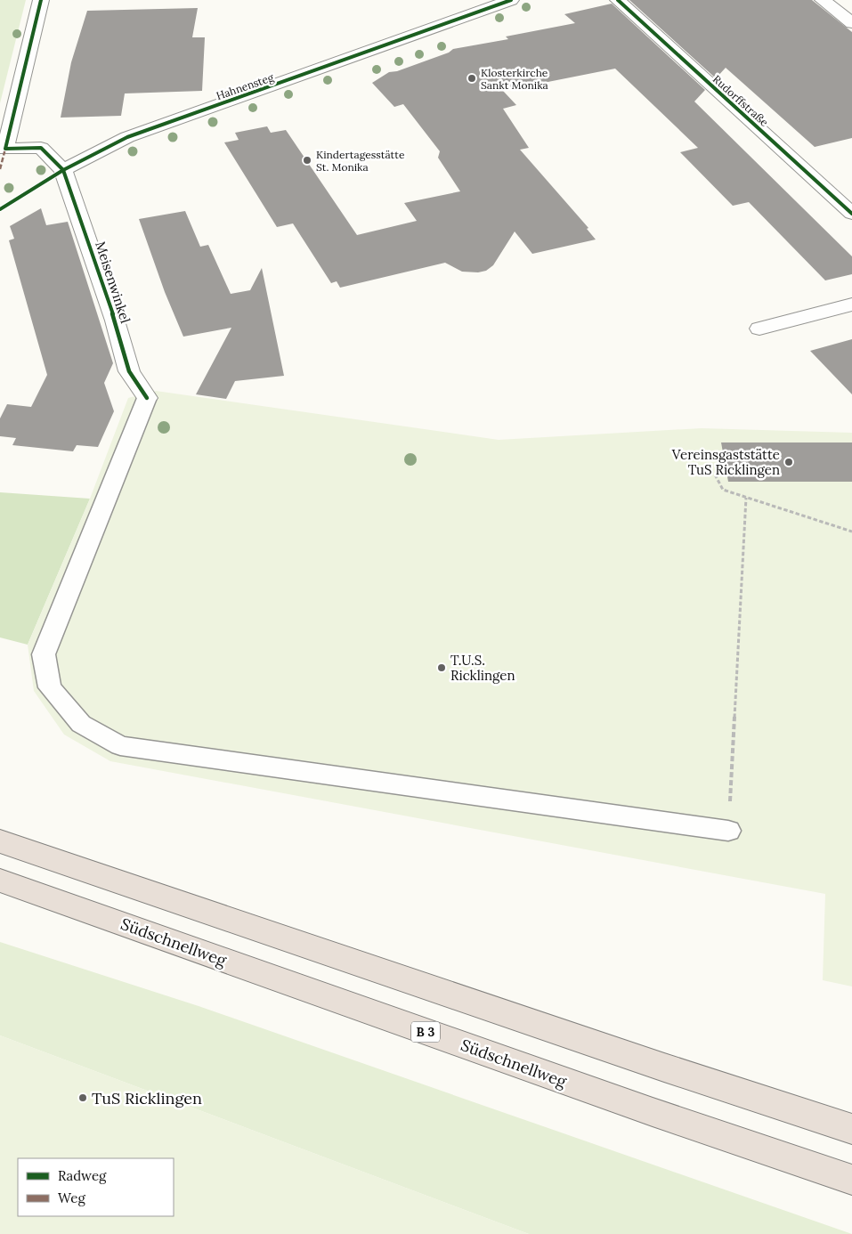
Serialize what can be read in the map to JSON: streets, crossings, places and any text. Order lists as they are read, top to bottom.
{
  "streets": {
    "highway": ["Südschnellweg", "B 3"],
    "street": ["Hahnensteg", "Rudorffstraße", "Meisenwinkel"]
  },
  "crossings": [
    ["Hahnensteg", "Meisenwinkel"]
  ],
  "places": [
    "Klosterkirche Sankt Monika",
    "Kindertagesstätte St. Monika",
    "Vereinsgaststätte TuS Ricklingen",
    "T.U.S. Ricklingen",
    "TuS Ricklingen"
  ],
  "legend": ["Radweg", "Weg"]
}
